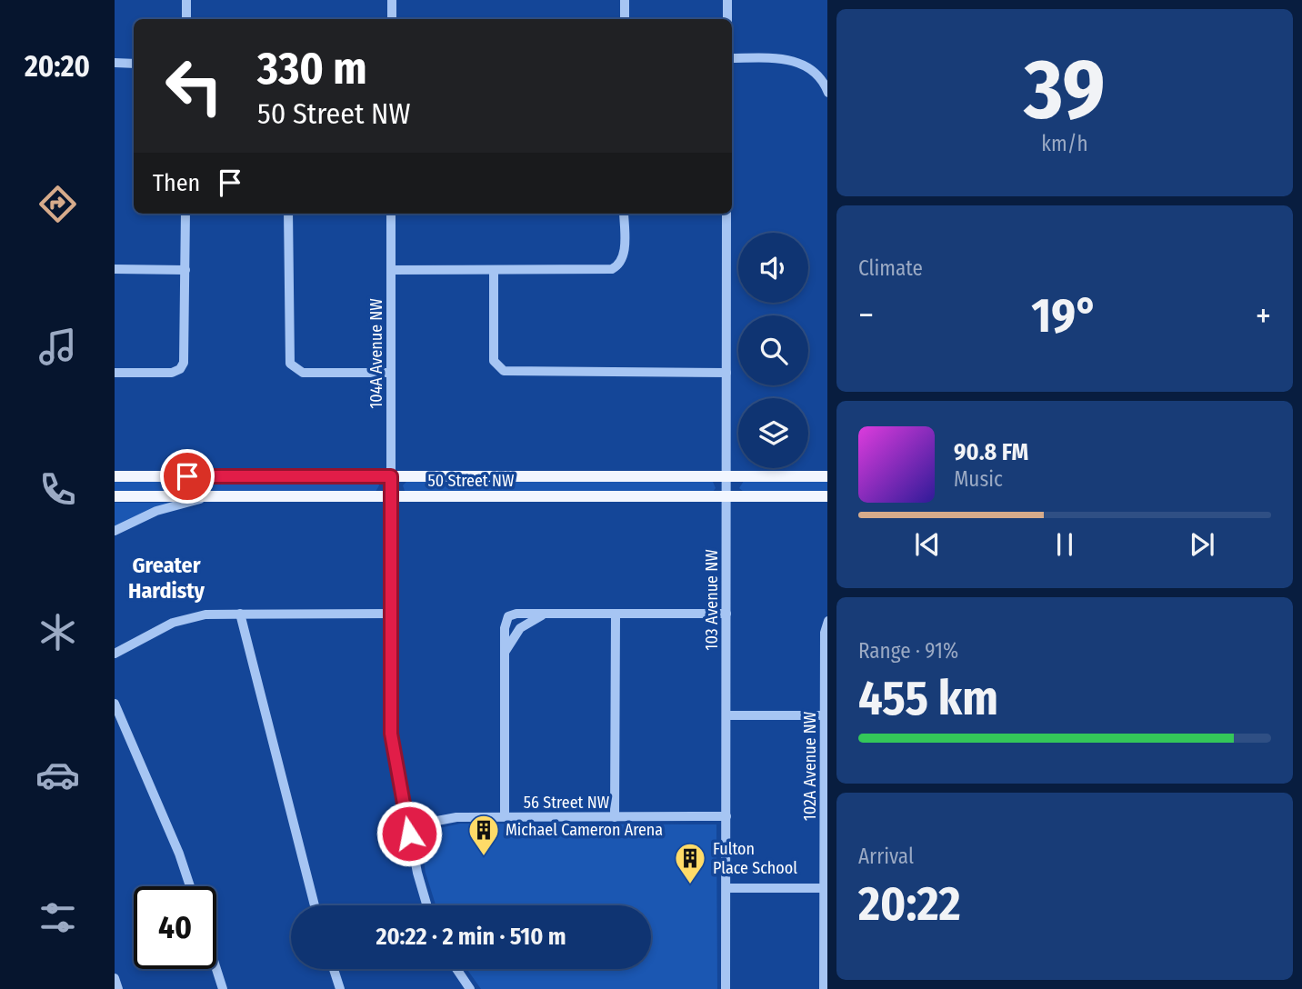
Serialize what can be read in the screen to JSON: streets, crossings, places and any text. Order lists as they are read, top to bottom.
{
  "streets": {
    "main road": ["50 Street NW"],
    "street": [
      "104A Avenue NW",
      "103 Avenue NW",
      "102A Avenue NW",
      "56 Street NW"
    ]
  },
  "crossings": [
    ["104A Avenue NW", "50 Street NW"],
    ["104A Avenue NW", "56 Street NW"],
    ["50 Street NW", "103 Avenue NW"],
    ["103 Avenue NW", "56 Street NW"]
  ],
  "districts": ["Greater Hardisty"],
  "places": {
    "building": ["Michael Cameron Arena", "Fulton Place School"]
  },
  "page": {
    "tabs": "20:20",
    "tile": [
      ["39", "km/h"],
      "Climate",
      ["Range · 91%", "455 km"],
      ["Arrival", "20:22"]
    ],
    "turn": ["330 m", "50 Street NW"],
    "then": "Then",
    "heat": ["−", "19°", "+"],
    "song": ["90.8 FM", "Music"],
    "limit": "40",
    "trip": "20:22 · 2 min · 510 m"
  }
}
